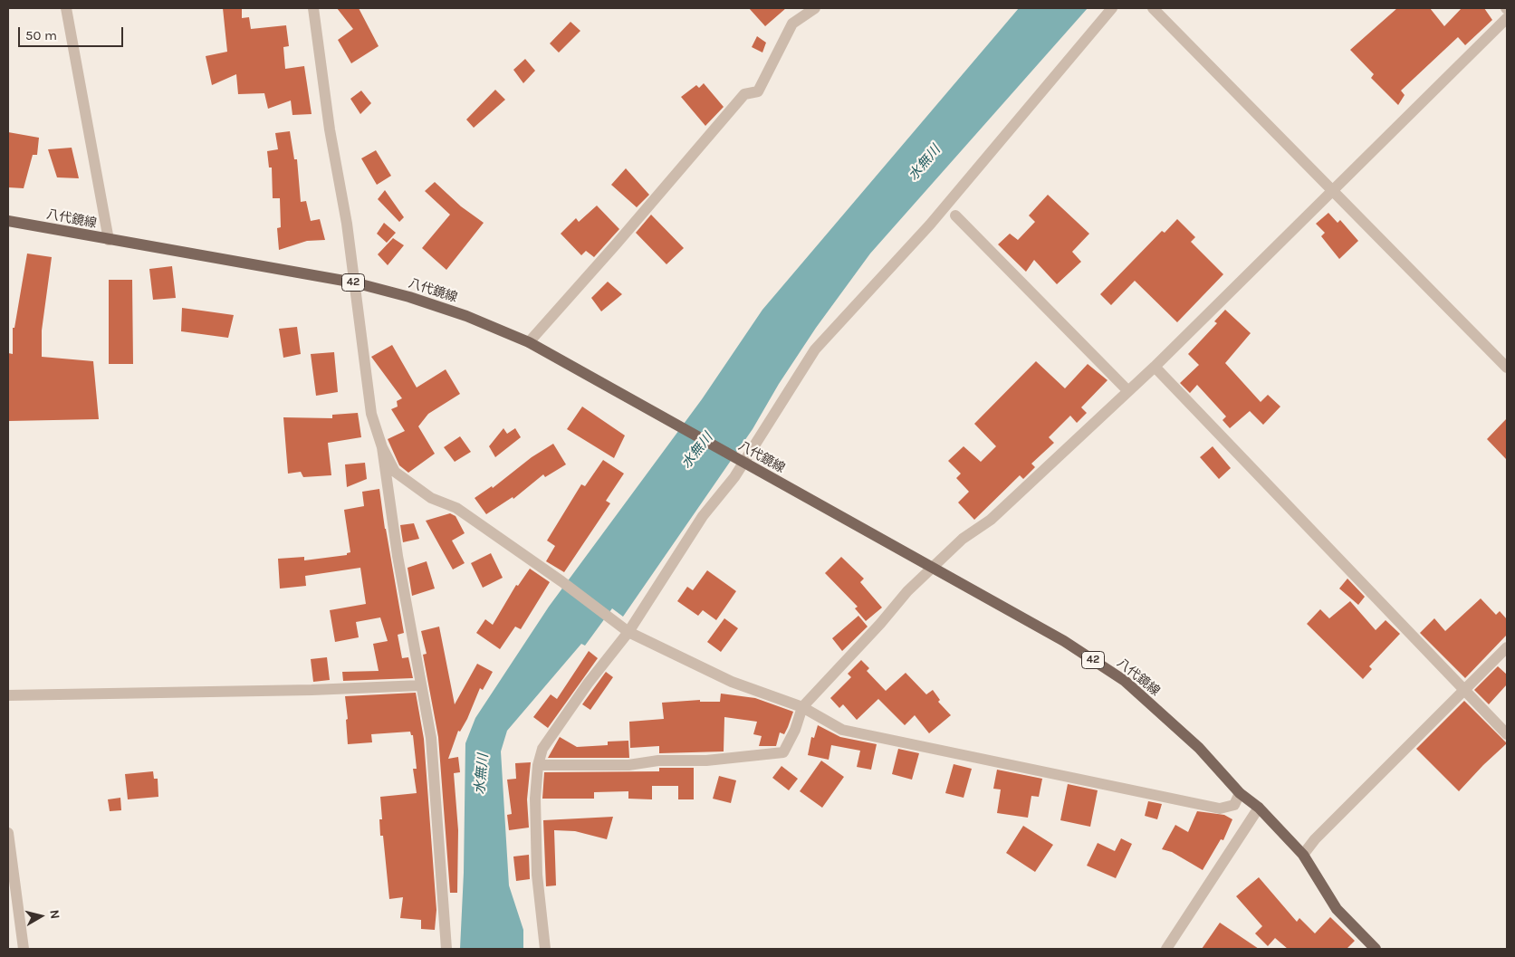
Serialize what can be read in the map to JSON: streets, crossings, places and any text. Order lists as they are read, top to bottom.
{
  "streets": {
    "main road": ["八代鏡線", "42"]
  },
  "water": ["水無川"],
  "scale_bar": "50 m",
  "north": "right"
}
